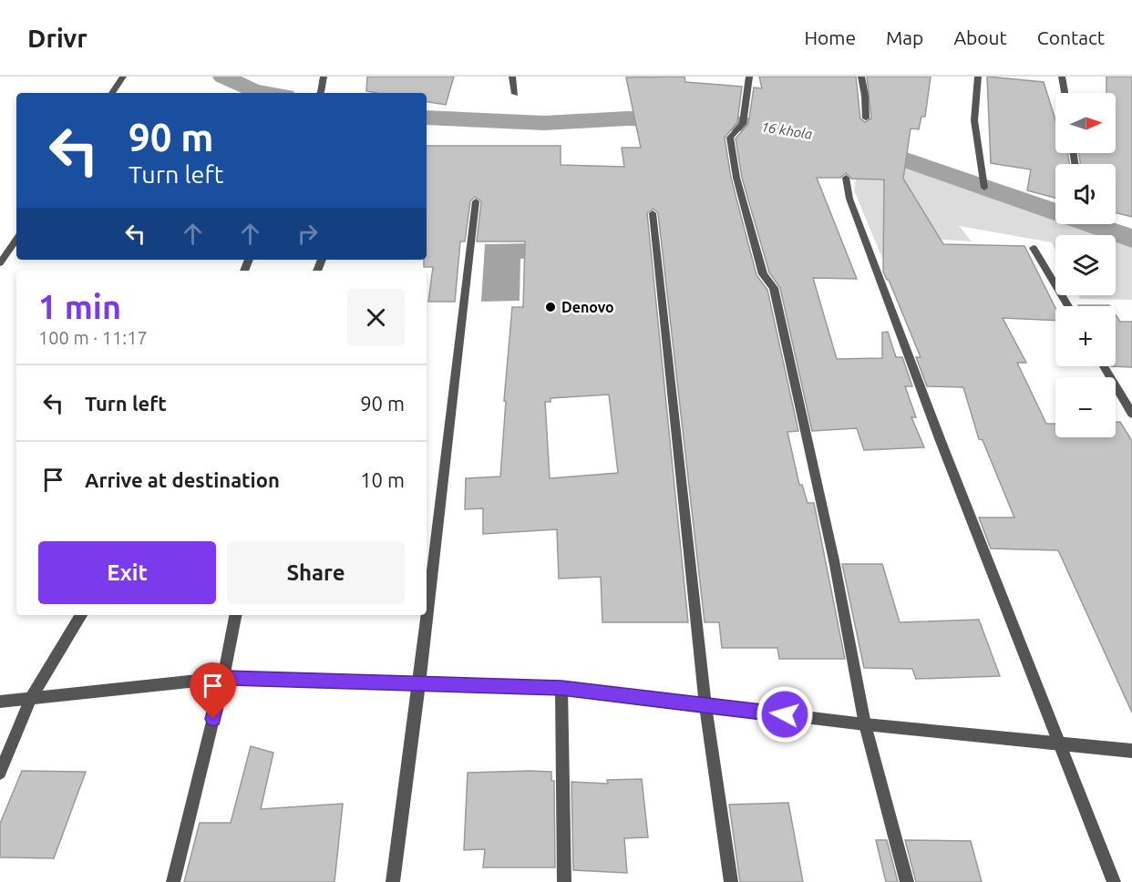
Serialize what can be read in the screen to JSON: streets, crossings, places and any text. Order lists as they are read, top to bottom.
{
  "water": ["16 khola"],
  "places": ["Denovo"],
  "north": "right",
  "page": {
    "header": "Drivr",
    "nav": [
      "Home",
      "Map",
      "About",
      "Contact"
    ],
    "map_buttons": ["+", "−"],
    "turn": ["90 m", "Turn left"],
    "heading": ["1 min", "100 m · 11:17"],
    "list": [
      {
        "name": "Turn left",
        "value": "90 m"
      },
      {
        "name": "Arrive at destination",
        "value": "10 m"
      }
    ],
    "buttons": ["Exit", "Share"]
  }
}
